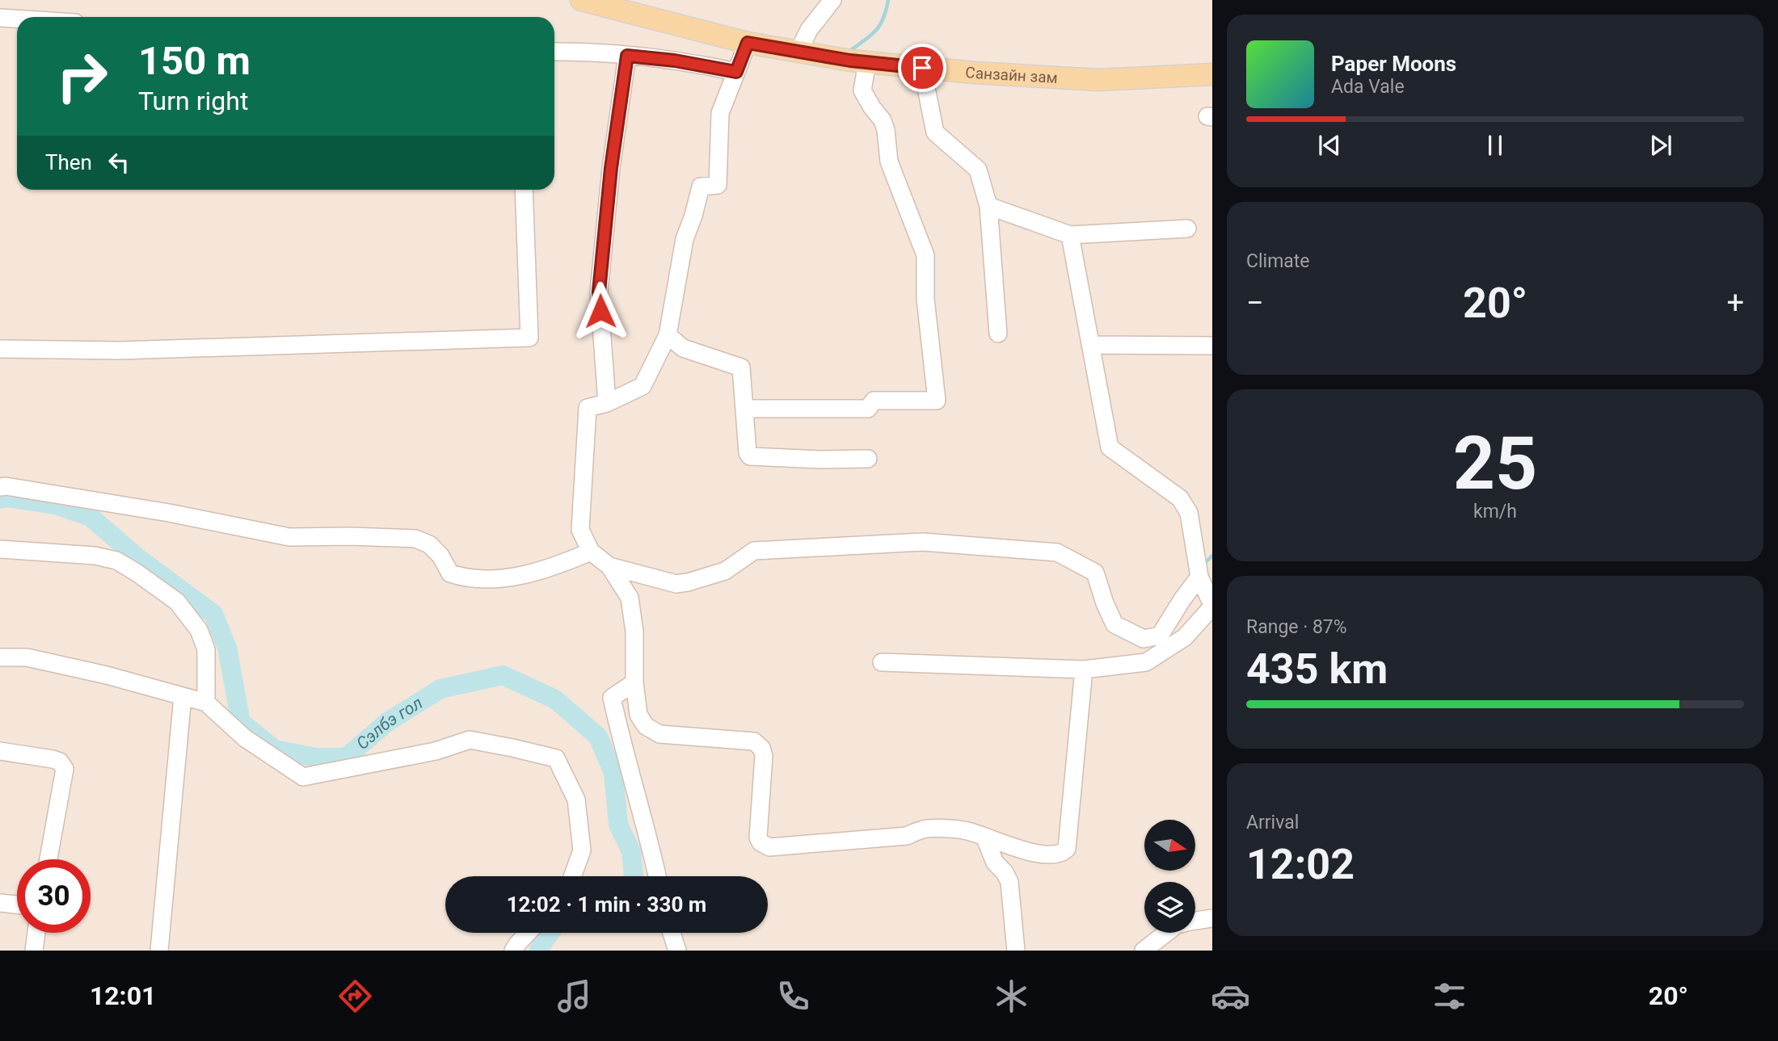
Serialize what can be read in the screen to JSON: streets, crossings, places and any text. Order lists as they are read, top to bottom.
{
  "streets": {
    "main road": ["Санзайн зам"]
  },
  "water": ["Сэлбэ гол"],
  "north": "right",
  "page": {
    "turn": ["150 m", "Turn right"],
    "song": ["Paper Moons", "Ada Vale"],
    "then": "Then",
    "tile": [
      "Climate",
      ["25", "km/h"],
      ["Range · 87%", "435 km"],
      ["Arrival", "12:02"]
    ],
    "heat": ["−", "20°", "+"],
    "limit": "30",
    "trip": "12:02 · 1 min · 330 m",
    "tabs": ["12:01", "20°"]
  }
}
